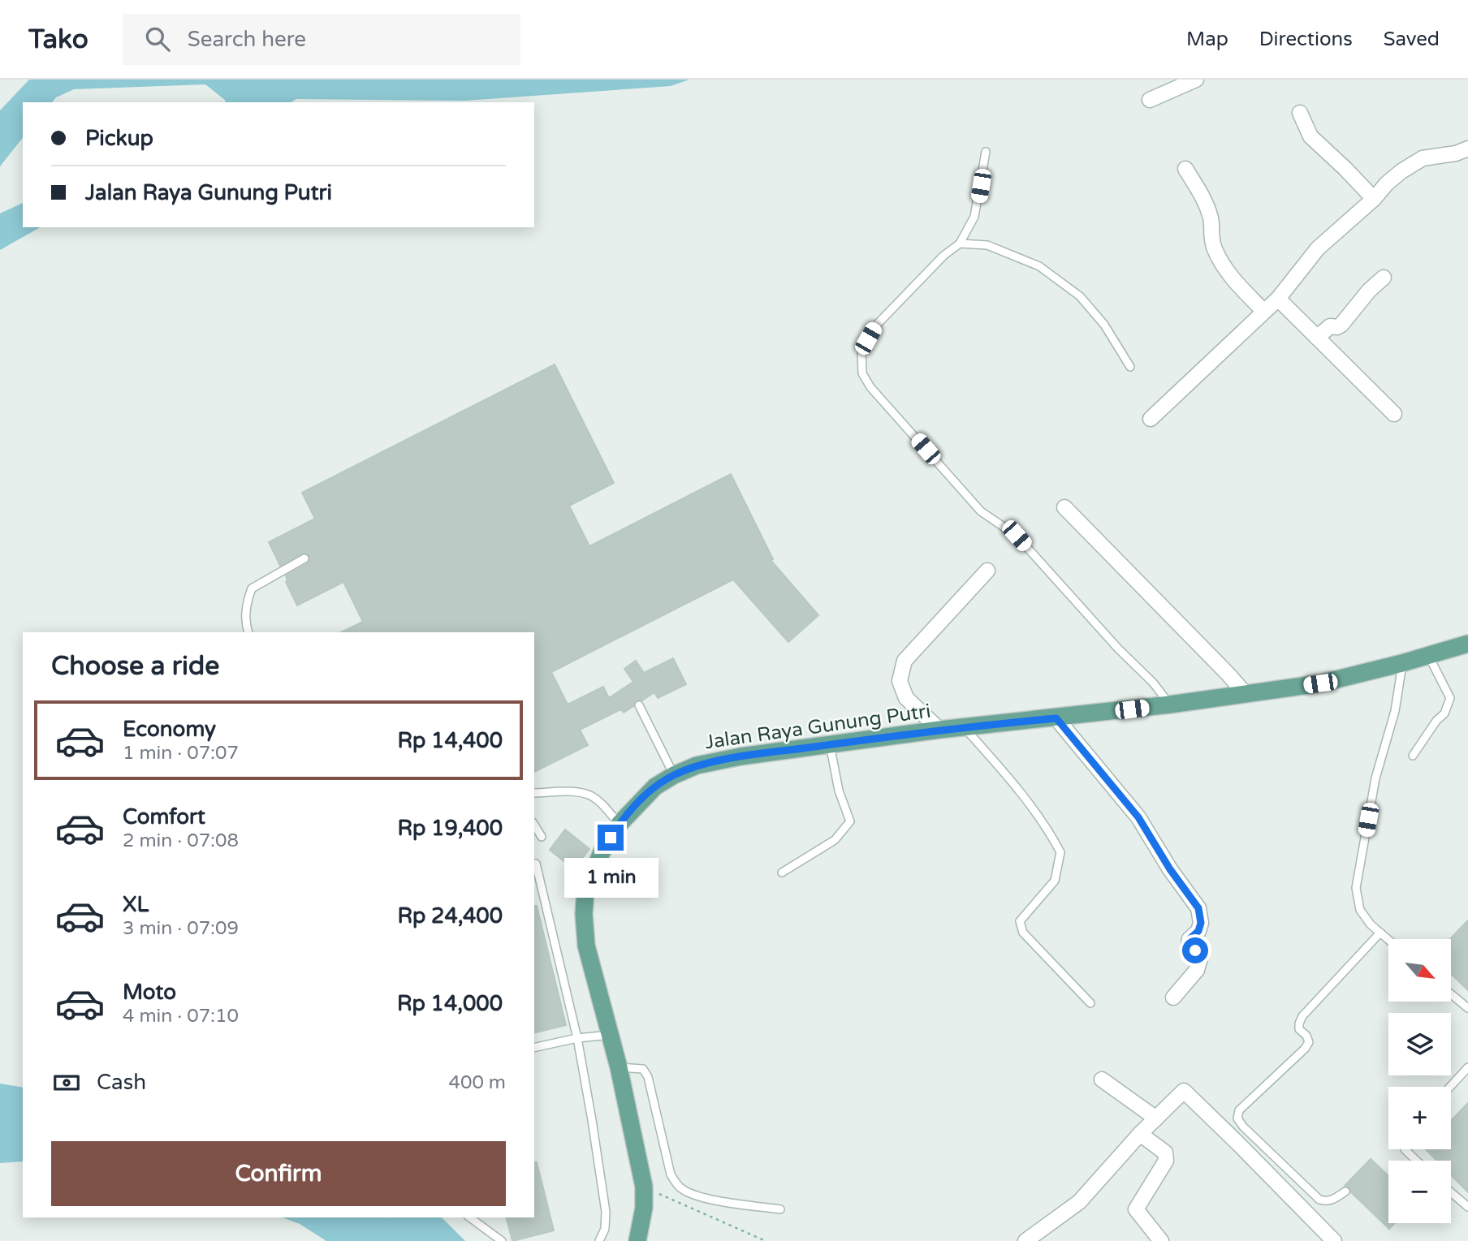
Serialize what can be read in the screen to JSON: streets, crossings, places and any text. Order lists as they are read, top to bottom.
{
  "streets": {
    "main road": ["Jalan Raya Gunung Putri"]
  },
  "north": "bottom right",
  "page": {
    "header": "Tako",
    "search": "Search here",
    "nav": ["Map", "Directions", "Saved"],
    "banner": ["Pickup", "Jalan Raya Gunung Putri"],
    "heading": "Choose a ride",
    "list": [
      {
        "name": "Economy",
        "note": "1 min · 07:07",
        "value": "Rp 14,400"
      },
      {
        "name": "Comfort",
        "note": "2 min · 07:08",
        "value": "Rp 19,400"
      },
      {
        "name": "XL",
        "note": "3 min · 07:09",
        "value": "Rp 24,400"
      },
      {
        "name": "Moto",
        "note": "4 min · 07:10",
        "value": "Rp 14,000"
      }
    ],
    "bubble": "1 min",
    "map_buttons": ["+", "−"],
    "pay": ["Cash", "400 m"],
    "buttons": "Confirm"
  }
}
